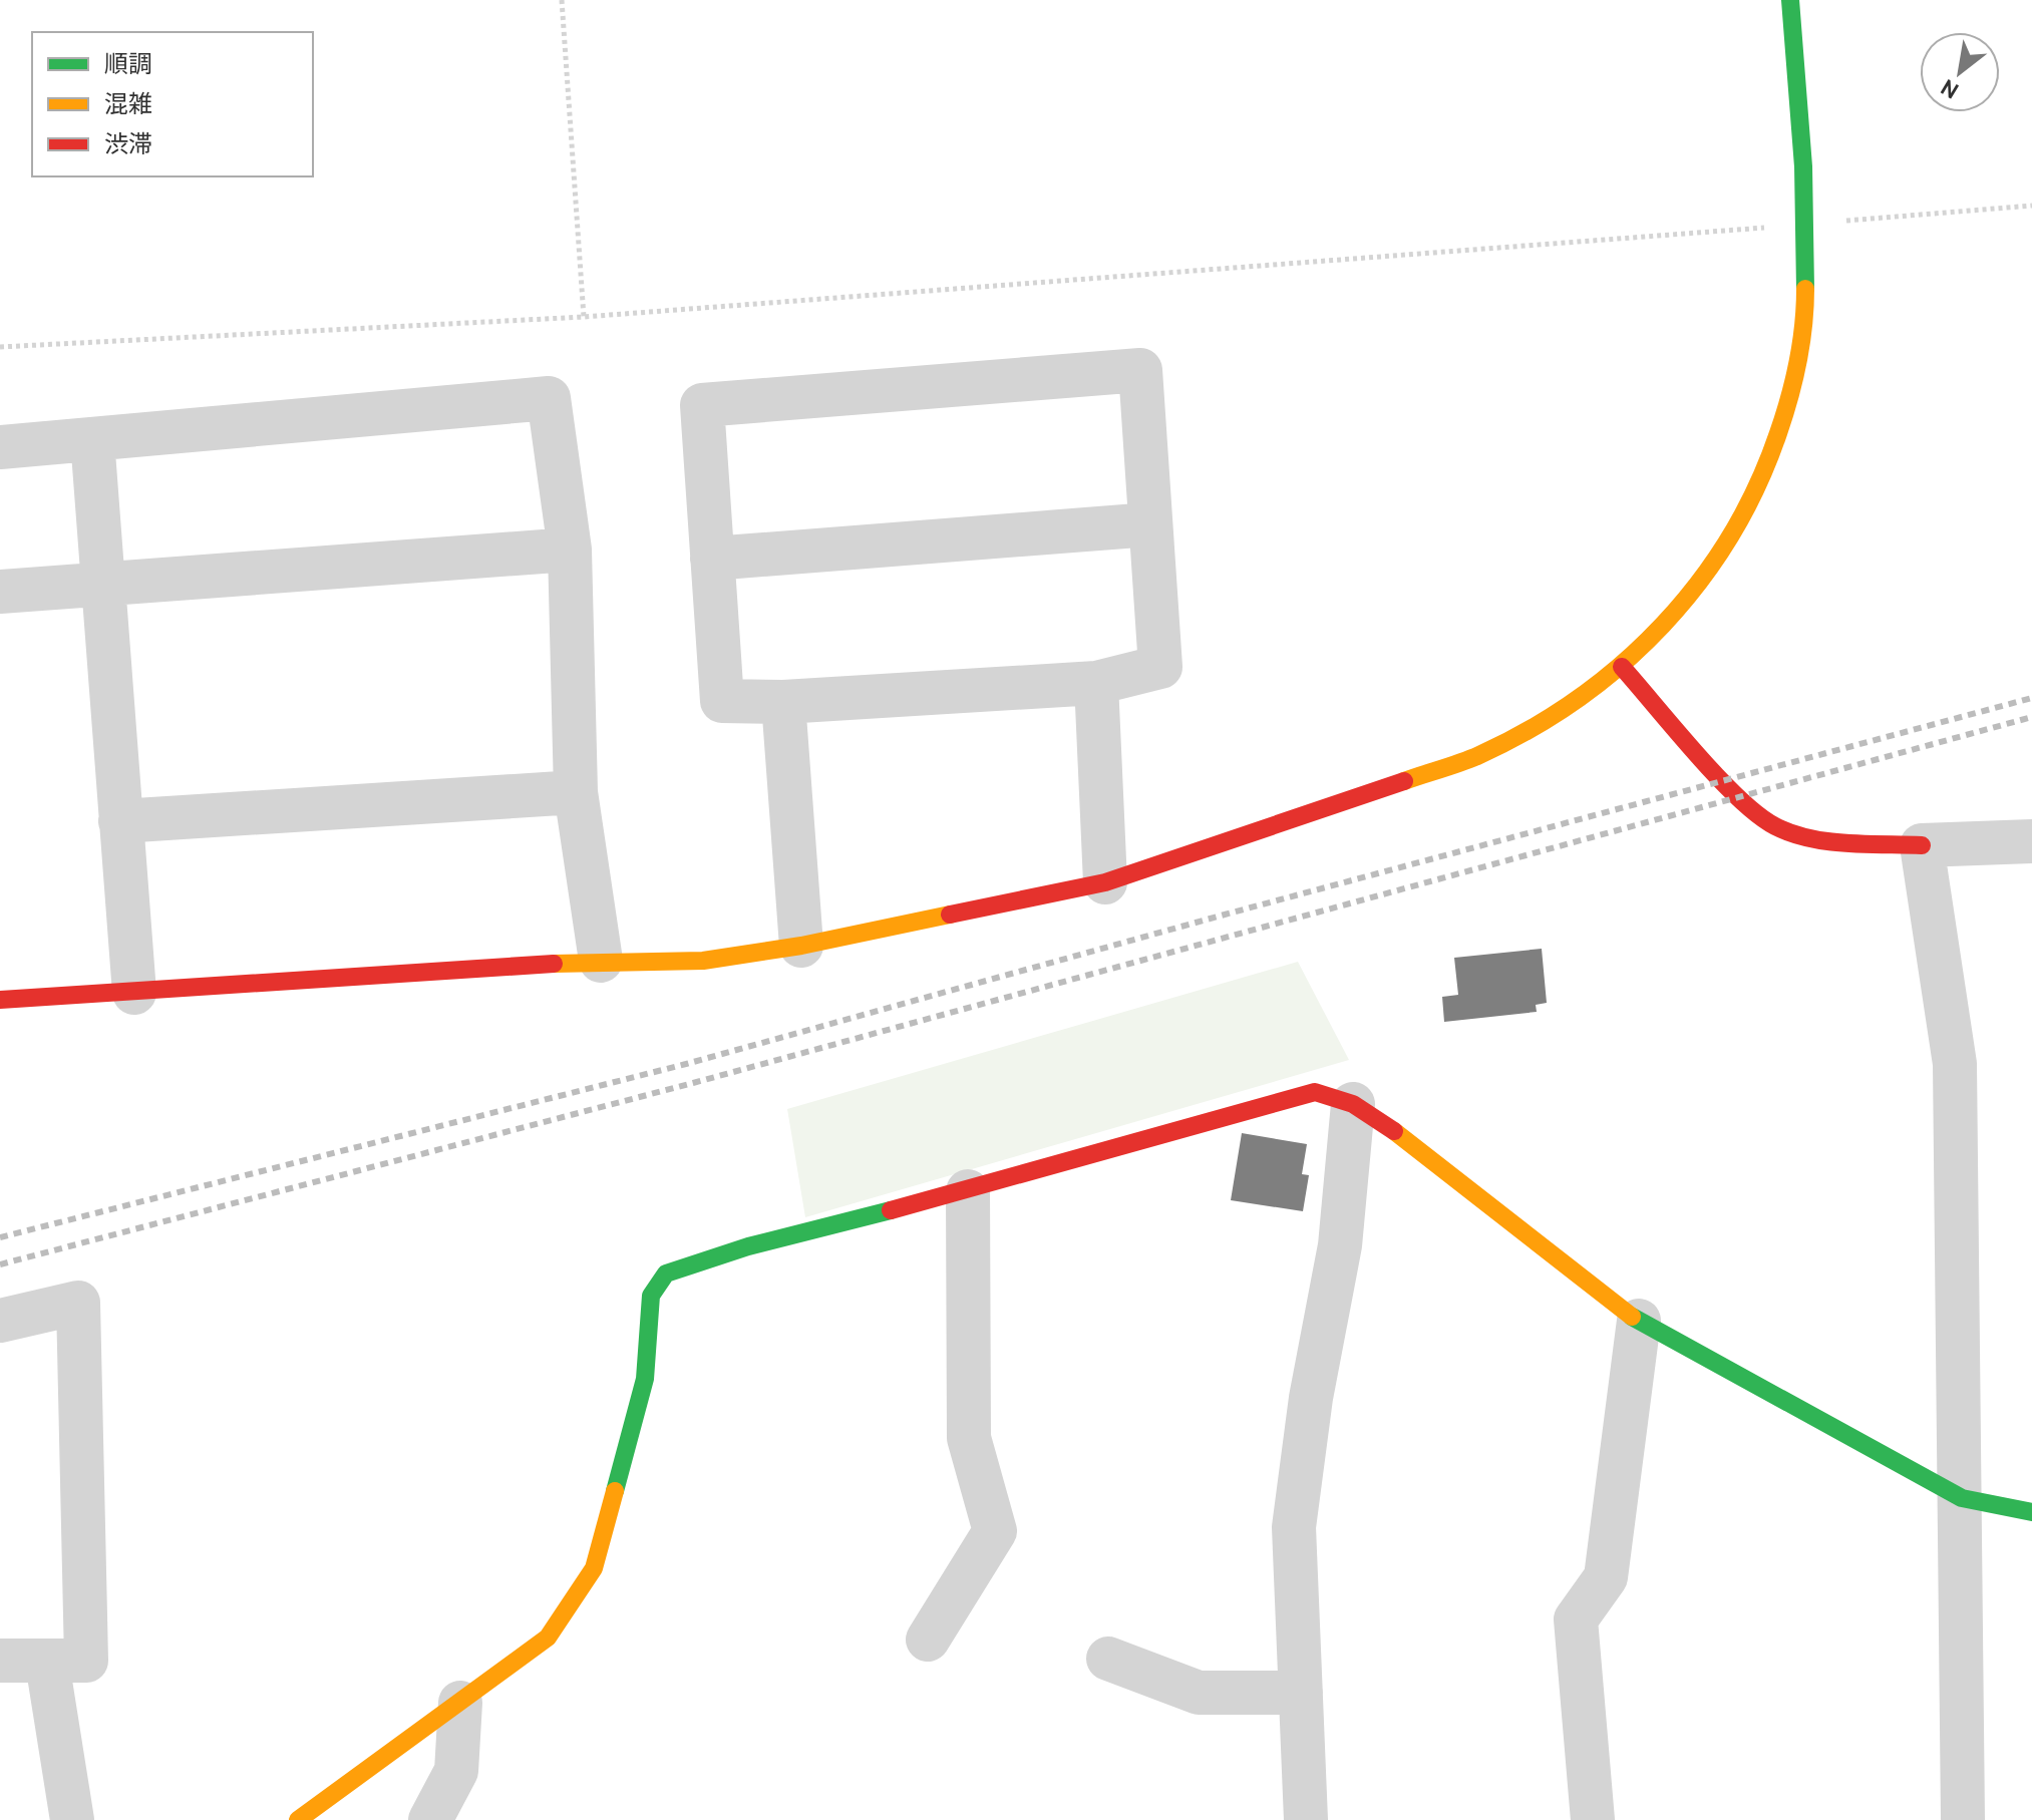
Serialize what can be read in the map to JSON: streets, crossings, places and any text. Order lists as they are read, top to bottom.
{
  "legend": ["順調", "混雑", "渋滞"],
  "north": "bottom left"
}
